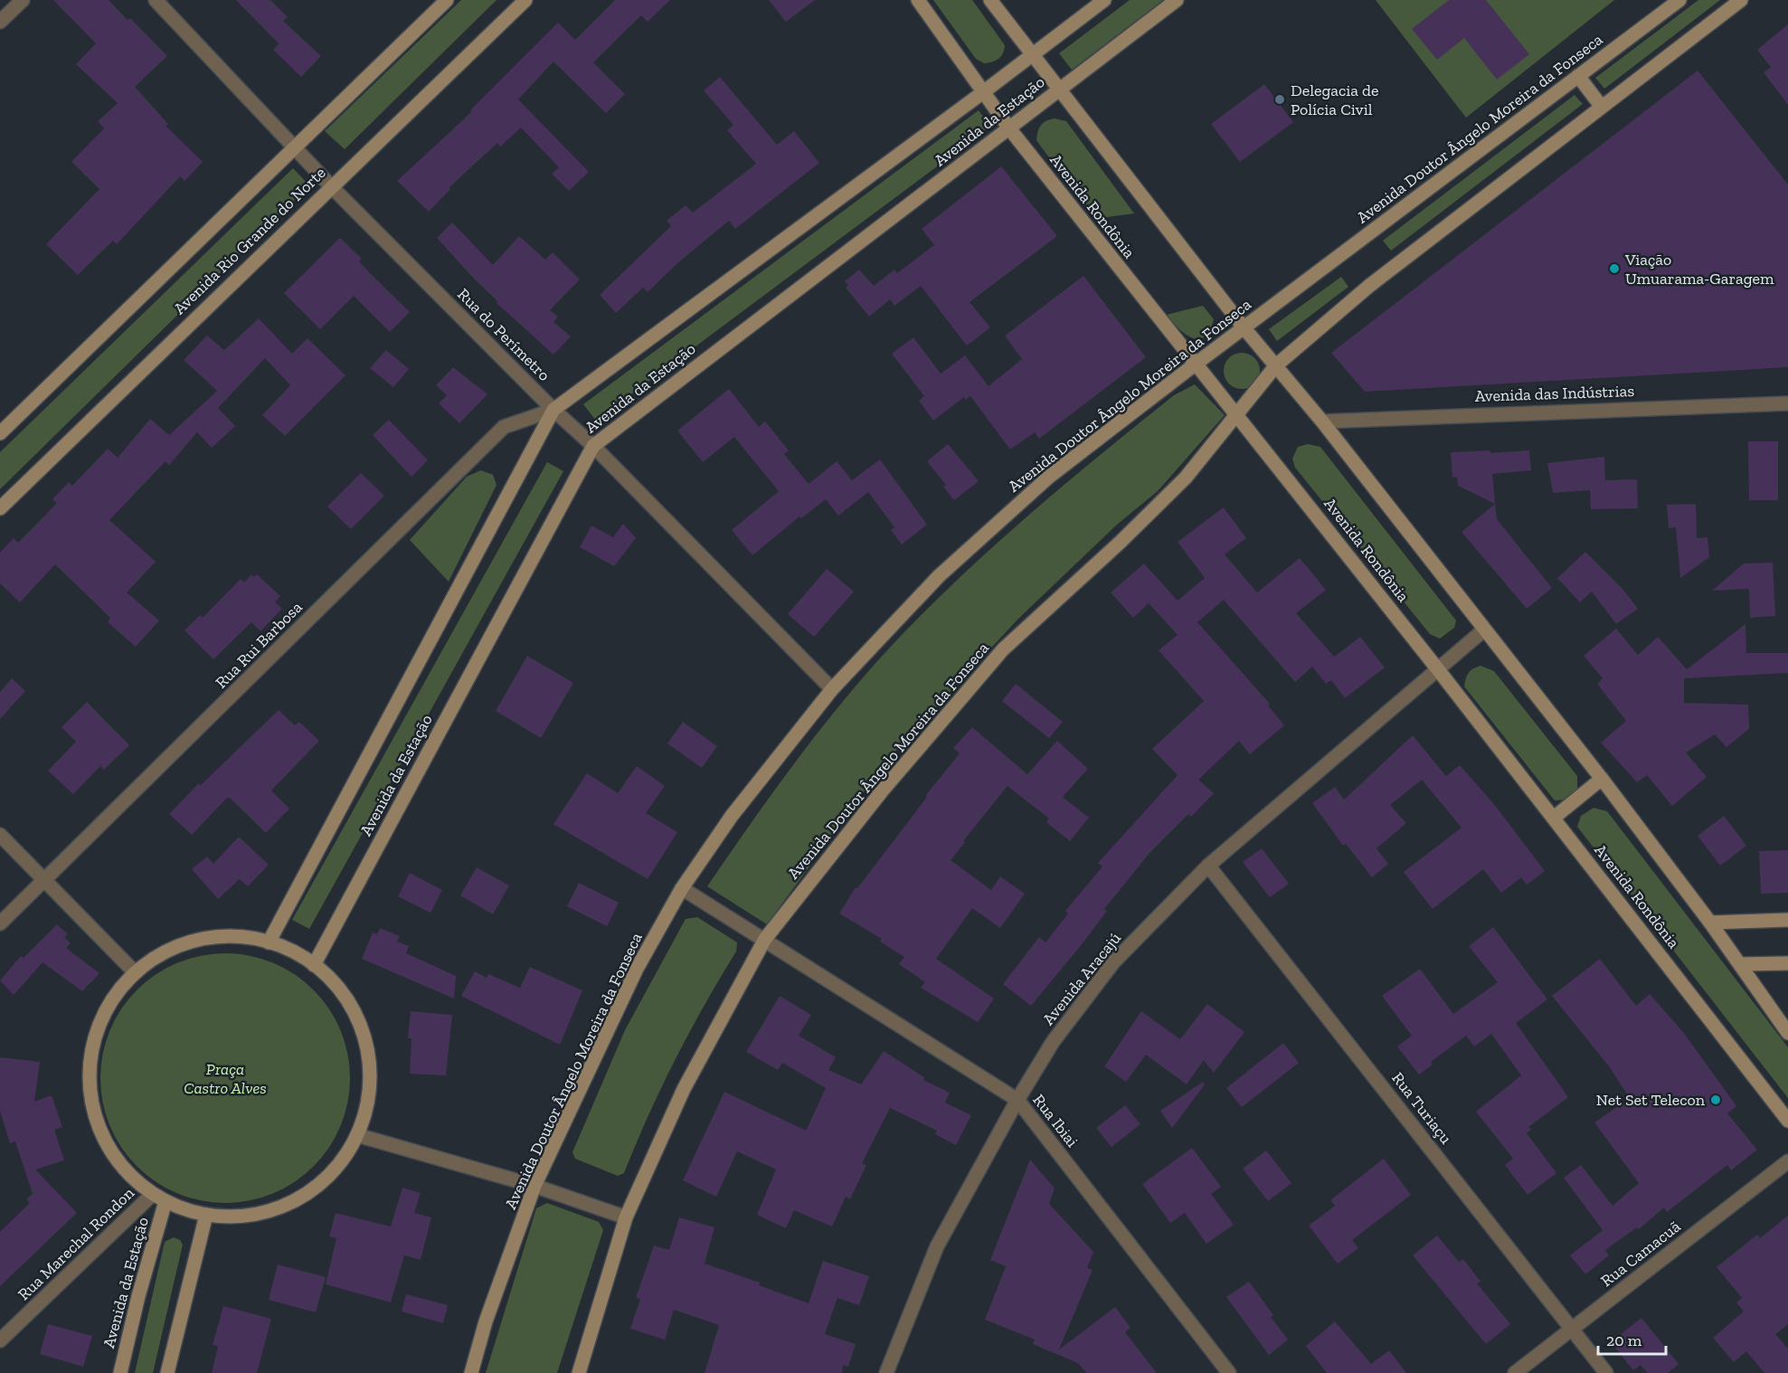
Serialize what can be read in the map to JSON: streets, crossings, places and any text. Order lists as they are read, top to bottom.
{
  "streets": {
    "street": [
      "Avenida da Estação",
      "Avenida Doutor Ângelo Moreira da Fonseca",
      "Avenida Rondônia",
      "Avenida Rio Grande do Norte",
      "Rua do Perímetro",
      "Avenida das Indústrias",
      "Rua Rui Barbosa",
      "Avenida Aracajú",
      "Rua Turiaçu",
      "Rua Ibiai",
      "Rua Marechal Rondon",
      "Rua Camacuã"
    ]
  },
  "crossings": [
    ["Avenida da Estação", "Avenida Rondônia"],
    ["Avenida da Estação", "Rua do Perímetro"],
    ["Avenida da Estação", "Rua Rui Barbosa"],
    ["Avenida Doutor Ângelo Moreira da Fonseca", "Avenida Rondônia"],
    ["Avenida Doutor Ângelo Moreira da Fonseca", "Rua do Perímetro"],
    ["Avenida Doutor Ângelo Moreira da Fonseca", "Rua Ibiai"],
    ["Avenida Rondônia", "Avenida Aracajú"],
    ["Avenida Rio Grande do Norte", "Rua do Perímetro"],
    ["Rua do Perímetro", "Rua Rui Barbosa"],
    ["Avenida Aracajú", "Rua Turiaçu"],
    ["Avenida Aracajú", "Rua Ibiai"],
    ["Rua Turiaçu", "Rua Camacuã"]
  ],
  "parks": ["Praça Castro Alves"],
  "places": ["Delegacia de Polícia Civil", "Viação Umuarama-Garagem", "Net Set Telecon"],
  "scale_bar": "20 m"
}
